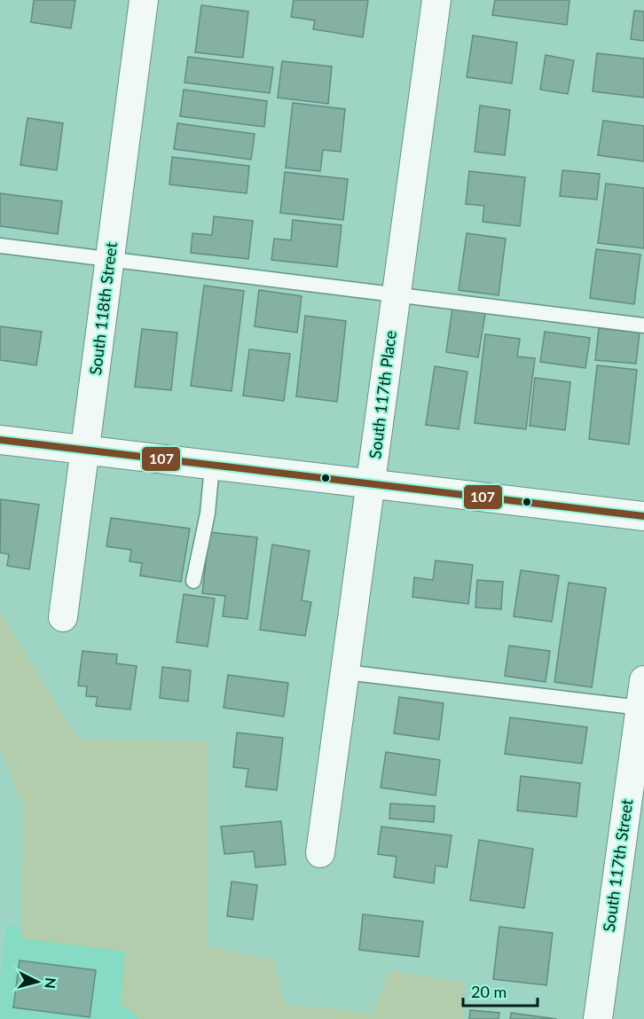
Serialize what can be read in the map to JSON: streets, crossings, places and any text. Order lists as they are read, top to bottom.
{
  "streets": {
    "street": ["South 118th Street", "South 117th Place", "South 117th Street"]
  },
  "lines": ["transit line 107"],
  "scale_bar": "20 m",
  "north": "right"
}
